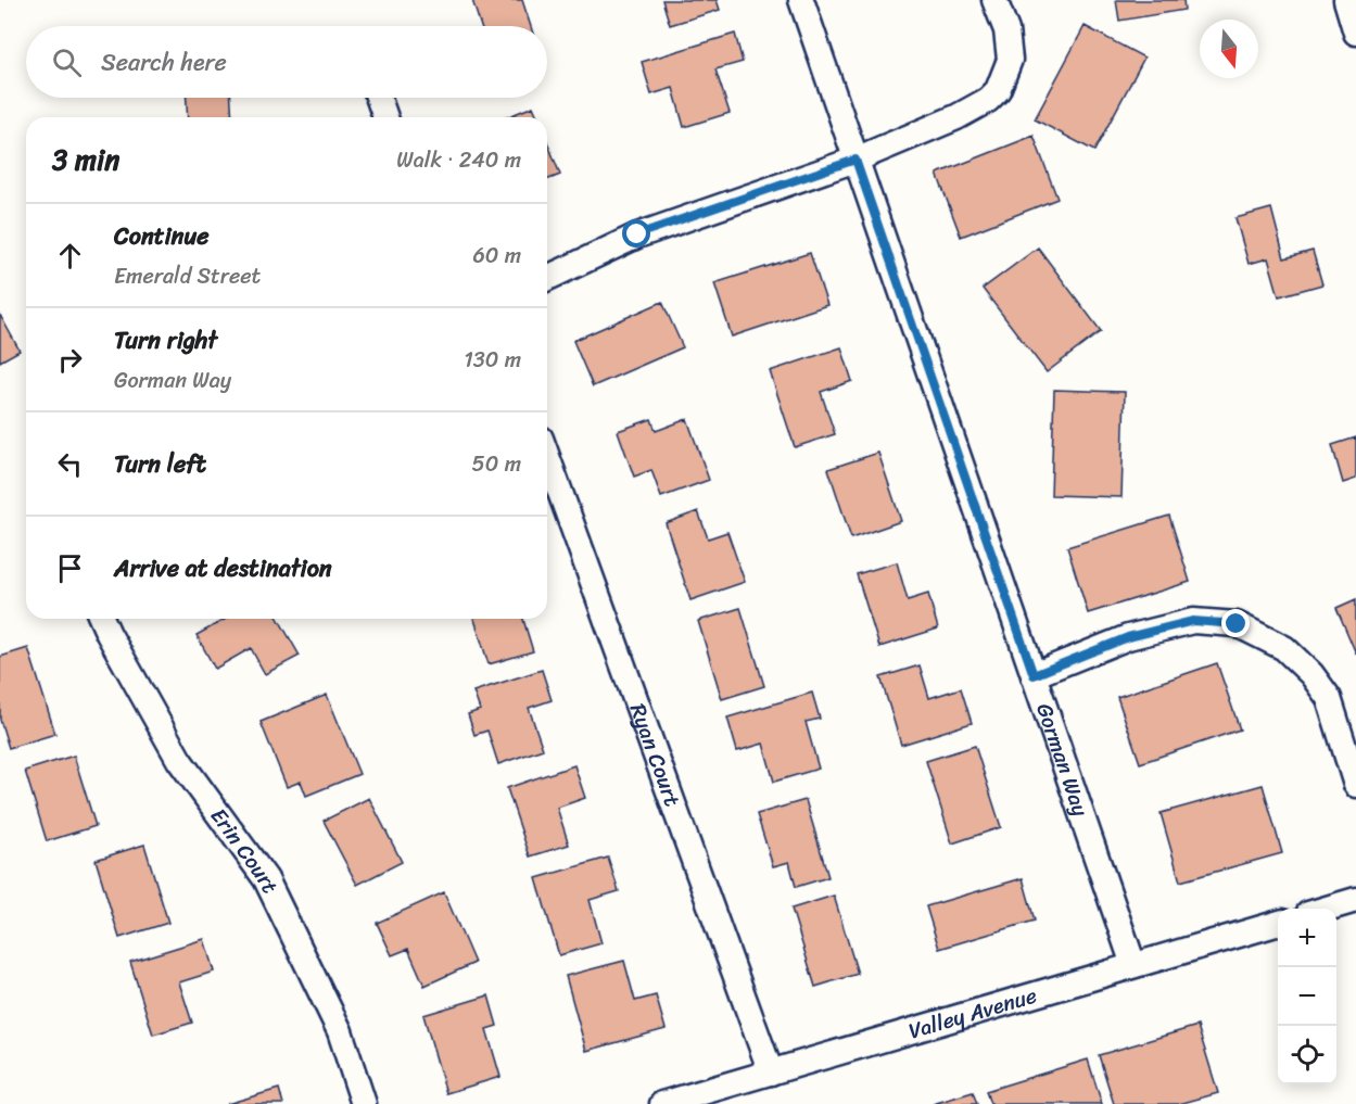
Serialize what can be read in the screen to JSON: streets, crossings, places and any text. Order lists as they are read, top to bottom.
{
  "streets": {
    "street": [
      "Ryan Court",
      "Gorman Way",
      "Erin Court",
      "Valley Avenue"
    ]
  },
  "crossings": [
    ["Ryan Court", "Valley Avenue"],
    ["Gorman Way", "Valley Avenue"]
  ],
  "north": "bottom",
  "page": {
    "search": "Search here",
    "heading": ["3 min", "Walk · 240 m"],
    "list": [
      ["Continue", "Emerald Street", "60 m"],
      ["Turn right", "Gorman Way", "130 m"],
      ["Turn left", "50 m"],
      "Arrive at destination"
    ],
    "map_buttons": ["+", "−"]
  }
}
